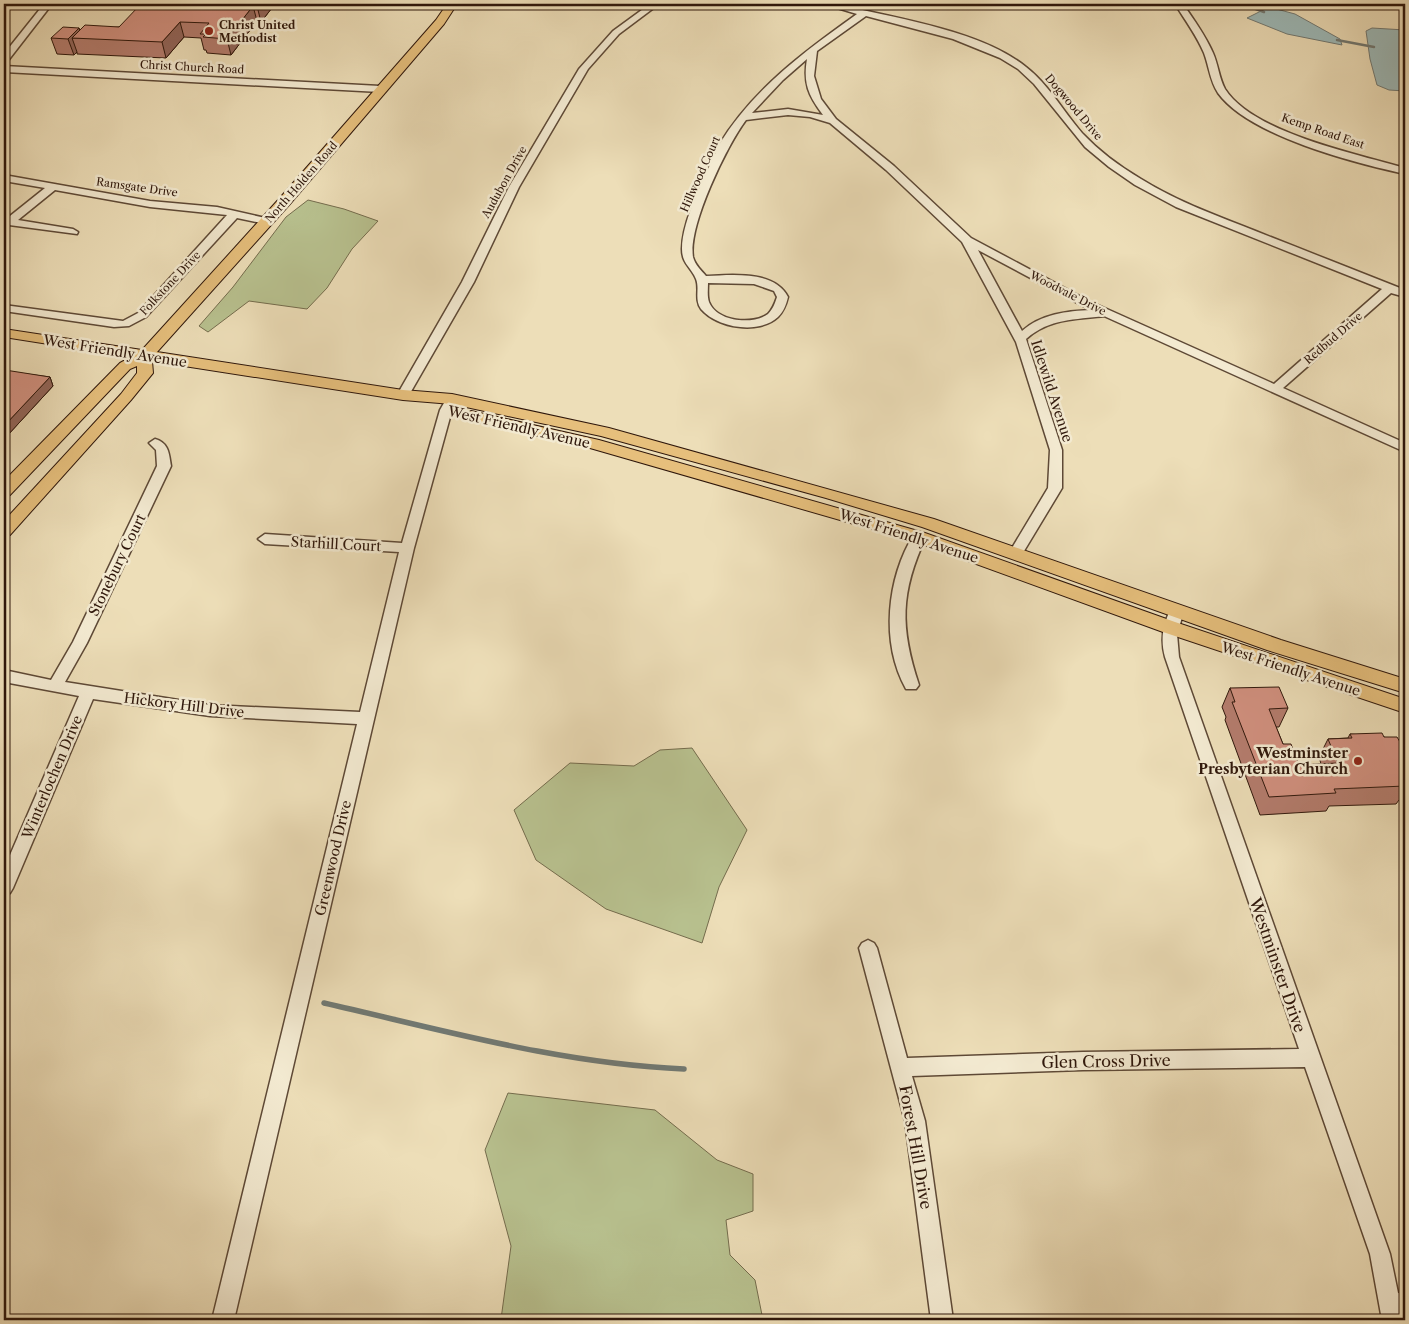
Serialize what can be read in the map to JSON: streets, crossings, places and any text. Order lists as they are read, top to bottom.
{
  "streets": {
    "main road": ["North Holden Road", "West Friendly Avenue"],
    "street": [
      "Christ Church Road",
      "Dogwood Drive",
      "Kemp Road East",
      "Hillwood Court",
      "Audubon Drive",
      "Ramsgate Drive",
      "Folkstone Drive",
      "Woodvale Drive",
      "Redbud Drive",
      "Idlewild Avenue",
      "Starhill Court",
      "Stonebury Court",
      "Hickory Hill Drive",
      "Winterlochen Drive",
      "Greenwood Drive",
      "Westminster Drive",
      "Glen Cross Drive",
      "Forest Hill Drive"
    ]
  },
  "crossings": [
    ["Christ Church Road", "North Holden Road"],
    ["Dogwood Drive", "Hillwood Court"],
    ["Dogwood Drive", "Redbud Drive"],
    ["Hillwood Court", "Woodvale Drive"],
    ["North Holden Road", "Ramsgate Drive"],
    ["North Holden Road", "West Friendly Avenue"],
    ["Audubon Drive", "West Friendly Avenue"],
    ["Ramsgate Drive", "Folkstone Drive"],
    ["Woodvale Drive", "Redbud Drive"],
    ["Woodvale Drive", "Idlewild Avenue"],
    ["West Friendly Avenue", "Idlewild Avenue"],
    ["West Friendly Avenue", "Greenwood Drive"],
    ["West Friendly Avenue", "Westminster Drive"],
    ["Starhill Court", "Greenwood Drive"],
    ["Stonebury Court", "Hickory Hill Drive"],
    ["Hickory Hill Drive", "Winterlochen Drive"],
    ["Hickory Hill Drive", "Greenwood Drive"],
    ["Westminster Drive", "Glen Cross Drive"],
    ["Glen Cross Drive", "Forest Hill Drive"]
  ],
  "places": ["Christ United Methodist", "Westminster Presbyterian Church"]
}
